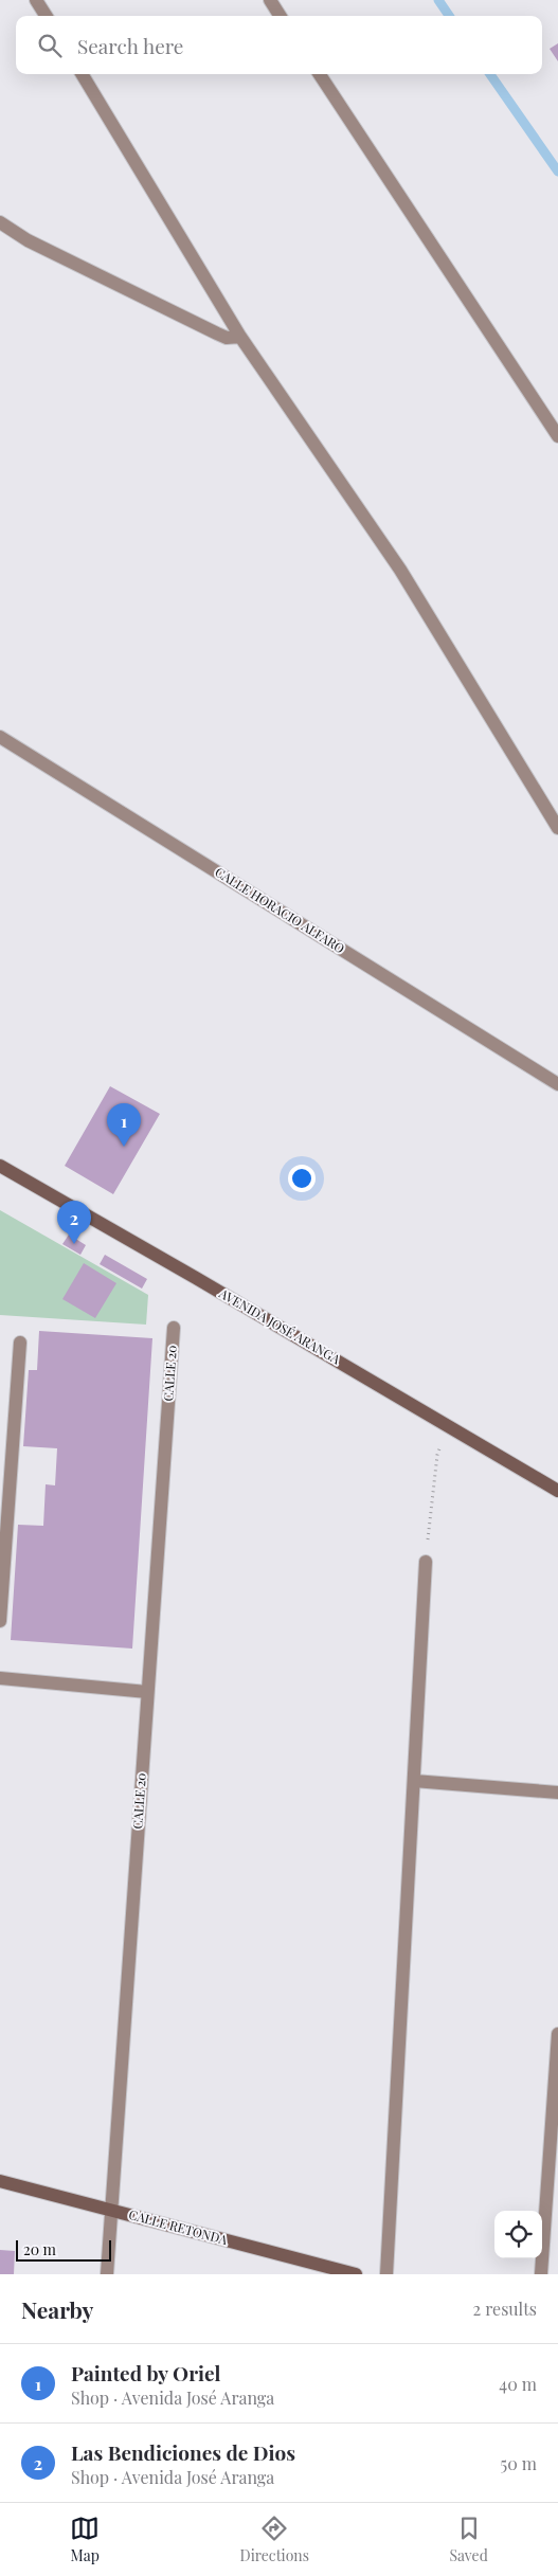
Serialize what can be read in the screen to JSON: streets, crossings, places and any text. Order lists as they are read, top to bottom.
{
  "streets": {
    "street": [
      "CALLE HORACIO ALFARO",
      "AVENIDA JOSÉ ARANGA",
      "CALLE 20",
      "CALLE RETONDA"
    ]
  },
  "crossings": [
    ["CALLE 20", "CALLE RETONDA"]
  ],
  "scale_bar": "20 m",
  "page": {
    "search": "Search here",
    "pins": ["1", "2"],
    "scale": "20 m",
    "heading": ["Nearby", "2 results"],
    "list": [
      {
        "mark": "1",
        "name": "Painted by Oriel",
        "note": "Shop · Avenida José Aranga",
        "value": "40 m"
      },
      {
        "mark": "2",
        "name": "Las Bendiciones de Dios",
        "note": "Shop · Avenida José Aranga",
        "value": "50 m"
      }
    ],
    "nav": ["Map", "Directions", "Saved"]
  }
}
